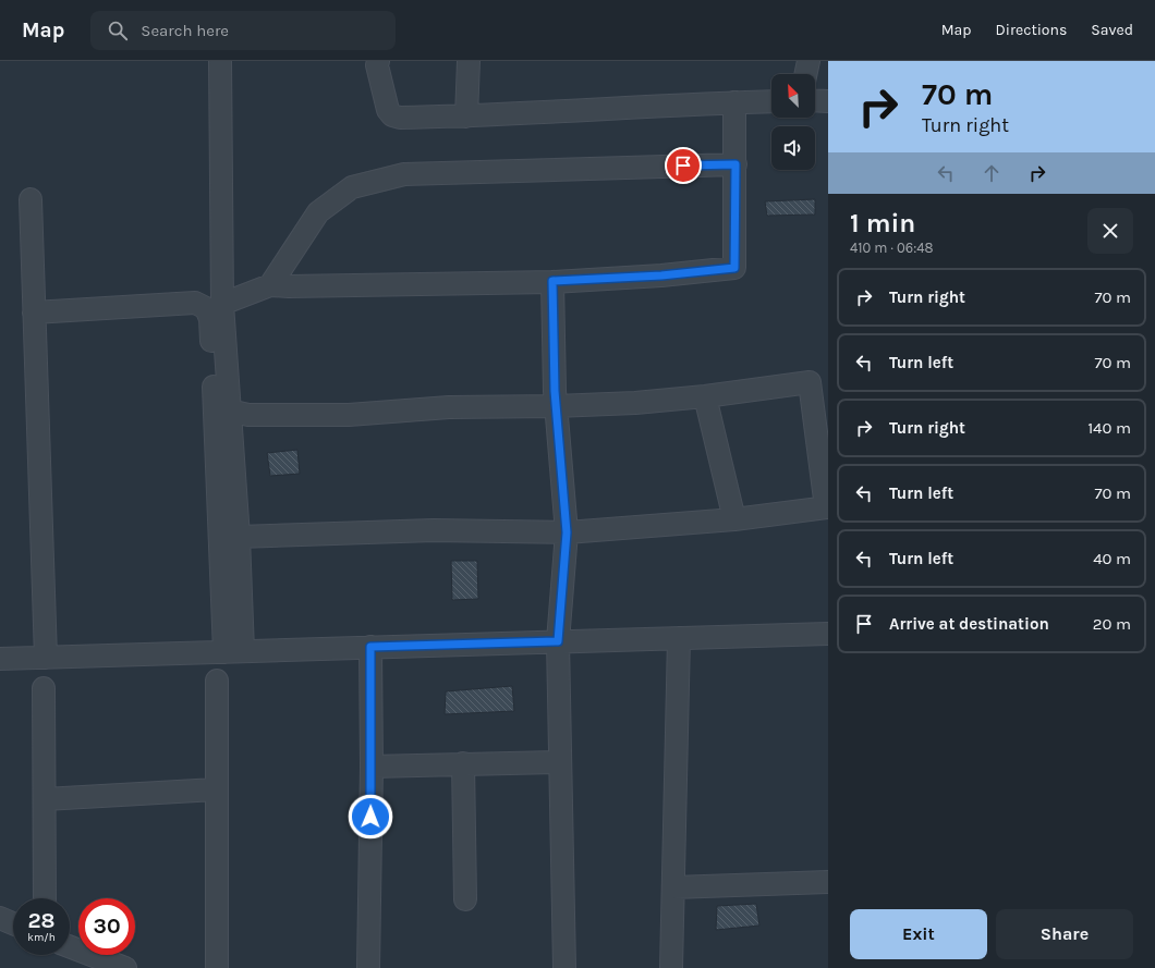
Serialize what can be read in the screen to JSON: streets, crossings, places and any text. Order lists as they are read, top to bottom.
{
  "north": "top left",
  "page": {
    "header": "Map",
    "search": "Search here",
    "nav": ["Map", "Directions", "Saved"],
    "turn": ["70 m", "Turn right"],
    "heading": ["1 min", "410 m · 06:48"],
    "list": [
      {
        "name": "Turn right",
        "value": "70 m"
      },
      {
        "name": "Turn left",
        "value": "70 m"
      },
      {
        "name": "Turn right",
        "value": "140 m"
      },
      {
        "name": "Turn left",
        "value": "70 m"
      },
      {
        "name": "Turn left",
        "value": "40 m"
      },
      {
        "name": "Arrive at destination",
        "value": "20 m"
      }
    ],
    "speed": "28 km/h",
    "limit": "30",
    "buttons": ["Exit", "Share"]
  }
}
